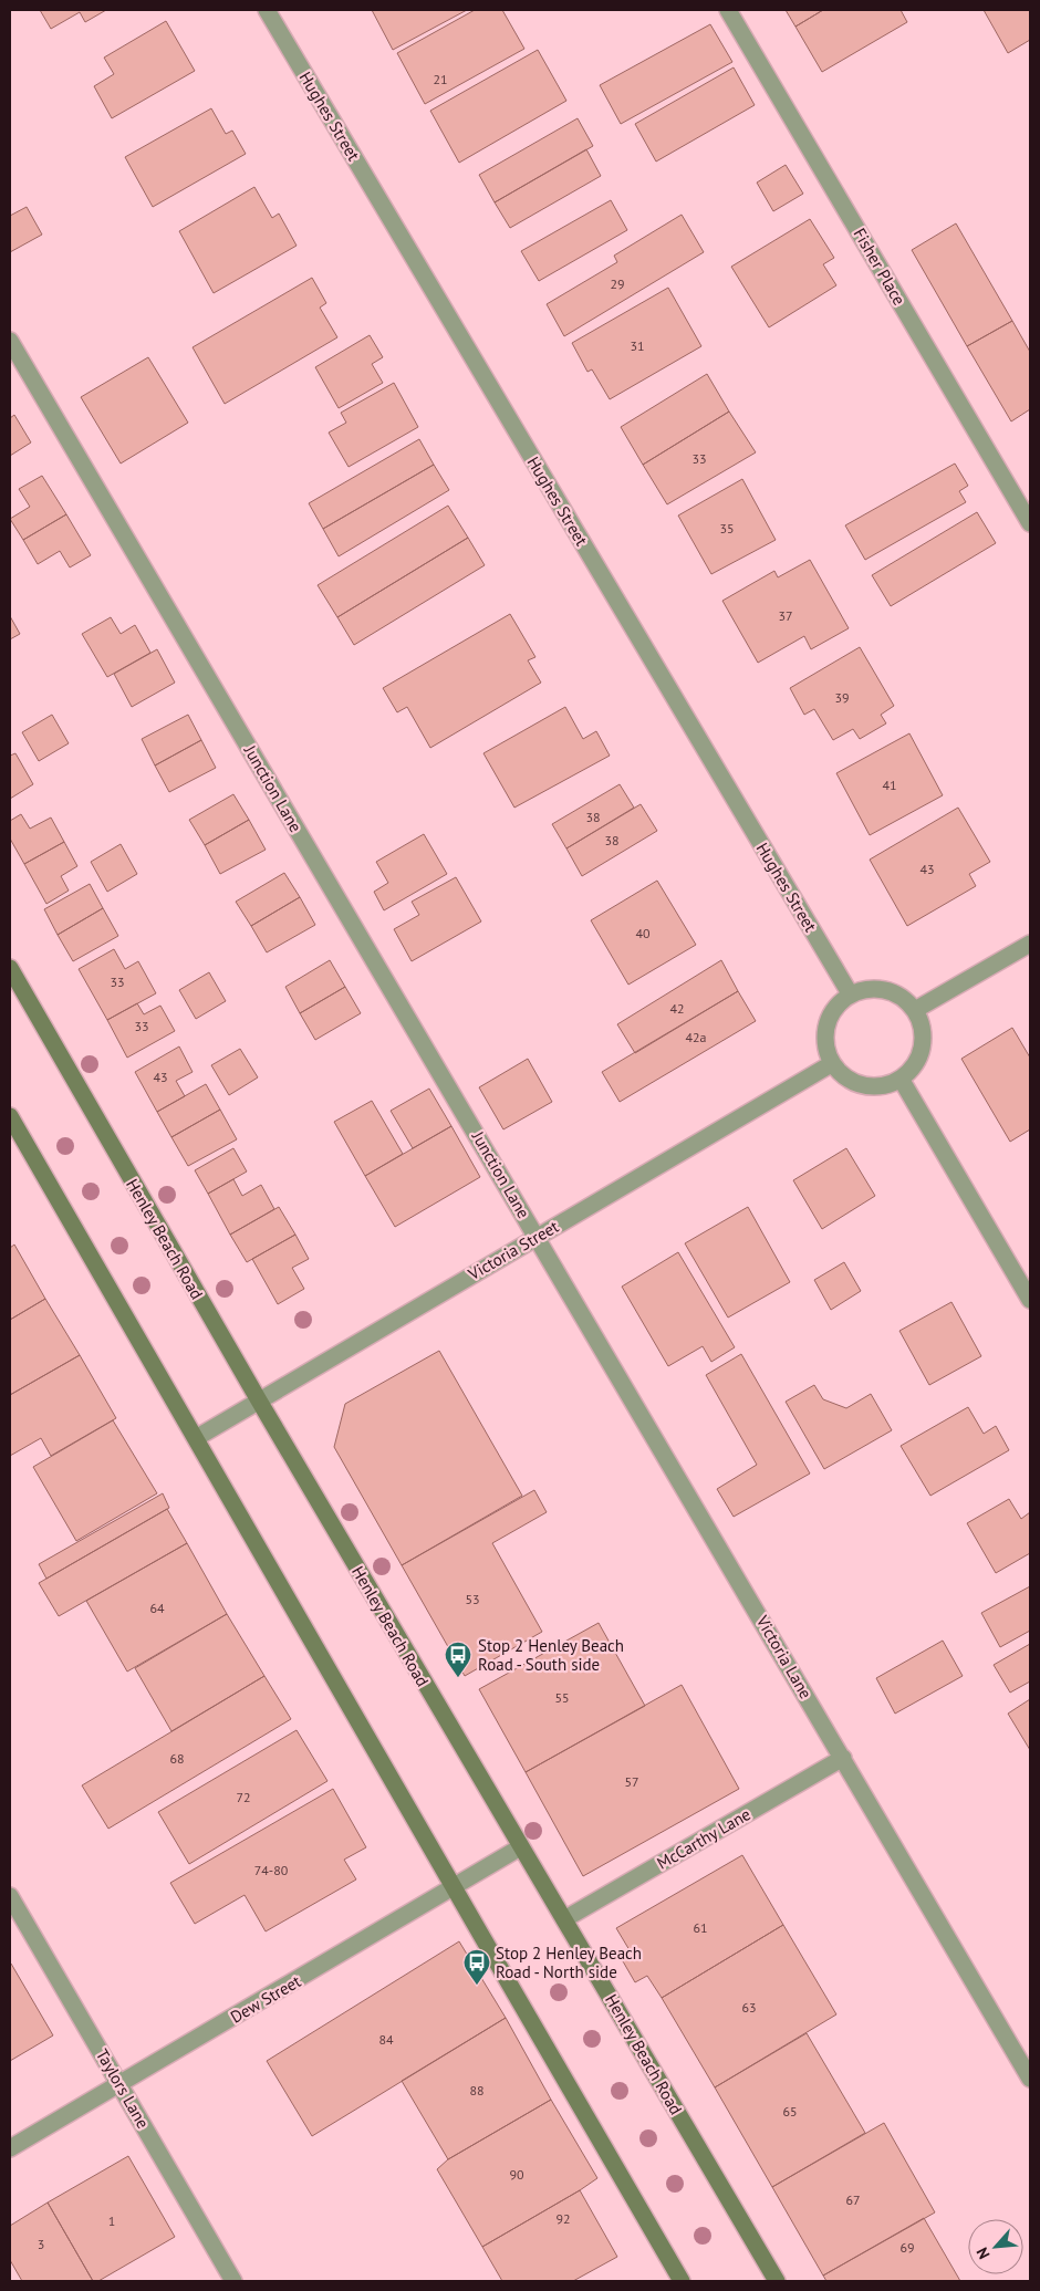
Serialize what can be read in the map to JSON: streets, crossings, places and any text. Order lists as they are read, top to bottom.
{
  "streets": {
    "main road": ["Henley Beach Road"],
    "street": [
      "Hughes Street",
      "Fisher Place",
      "Junction Lane",
      "Victoria Street",
      "Victoria Lane",
      "McCarthy Lane",
      "Dew Street",
      "Taylors Lane"
    ]
  },
  "crossings": [
    ["Hughes Street", "Victoria Street"],
    ["Junction Lane", "Victoria Street"],
    ["Junction Lane", "Victoria Lane"],
    ["Henley Beach Road", "Victoria Street"],
    ["Henley Beach Road", "McCarthy Lane"],
    ["Henley Beach Road", "Dew Street"],
    ["Victoria Street", "Victoria Lane"],
    ["Victoria Lane", "McCarthy Lane"],
    ["Dew Street", "Taylors Lane"]
  ],
  "places": {
    "bus stop": ["Stop 2 Henley Beach Road - South side", "Stop 2 Henley Beach Road - North side"]
  },
  "house_numbers": [
    "21",
    "29",
    "31",
    "33",
    "35",
    "37",
    "39",
    "41",
    "38",
    "38",
    "43",
    "40",
    "33",
    "42",
    "33",
    "42a",
    "43",
    "53",
    "64",
    "55",
    "68",
    "57",
    "72",
    "74-80",
    "61",
    "63",
    "84",
    "88",
    "65",
    "90",
    "67",
    "92",
    "1",
    "3",
    "69"
  ],
  "north": "bottom left"
}
